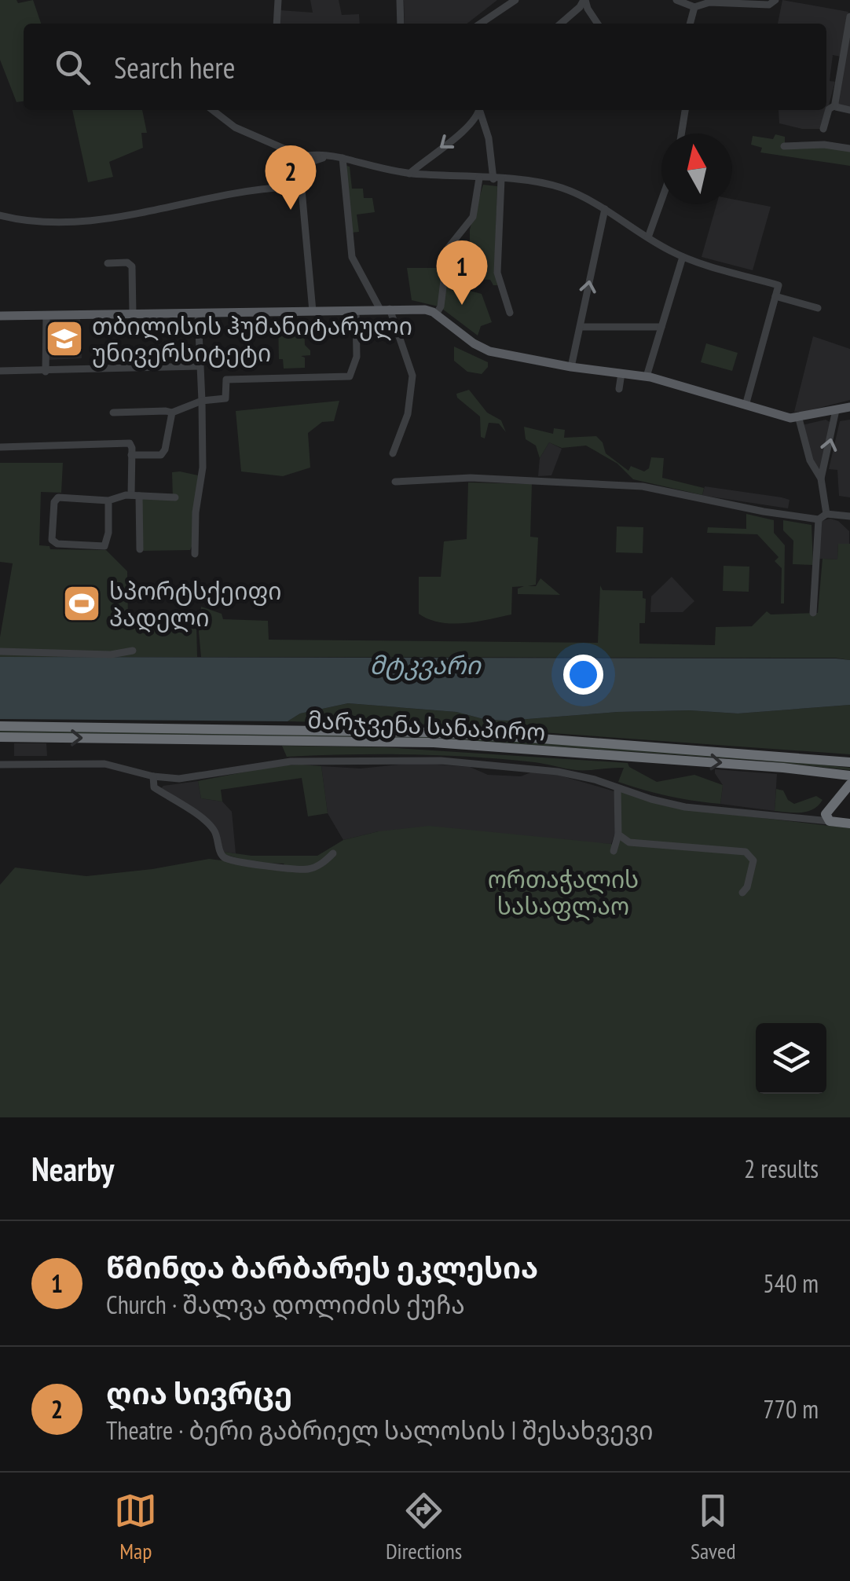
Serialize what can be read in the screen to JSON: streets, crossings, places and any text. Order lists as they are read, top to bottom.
{
  "streets": {
    "highway": ["მარჯვენა სანაპირო"]
  },
  "water": ["მტკვარი"],
  "parks": ["ორთაჭალის სასაფლაო"],
  "places": {
    "school or university": ["თბილისის ჰუმანიტარული უნივერსიტეტი"],
    "sports": ["სპორტსქეიფი პადელი"]
  },
  "north": "top",
  "page": {
    "search": "Search here",
    "pins": ["2", "1"],
    "heading": ["Nearby", "2 results"],
    "list": [
      {
        "mark": "1",
        "name": "წმინდა ბარბარეს ეკლესია",
        "note": "Church · შალვა დოლიძის ქუჩა",
        "value": "540 m"
      },
      {
        "mark": "2",
        "name": "ღია სივრცე",
        "note": "Theatre · ბერი გაბრიელ სალოსის I შესახვევი",
        "value": "770 m"
      }
    ],
    "nav": ["Map", "Directions", "Saved"]
  }
}
